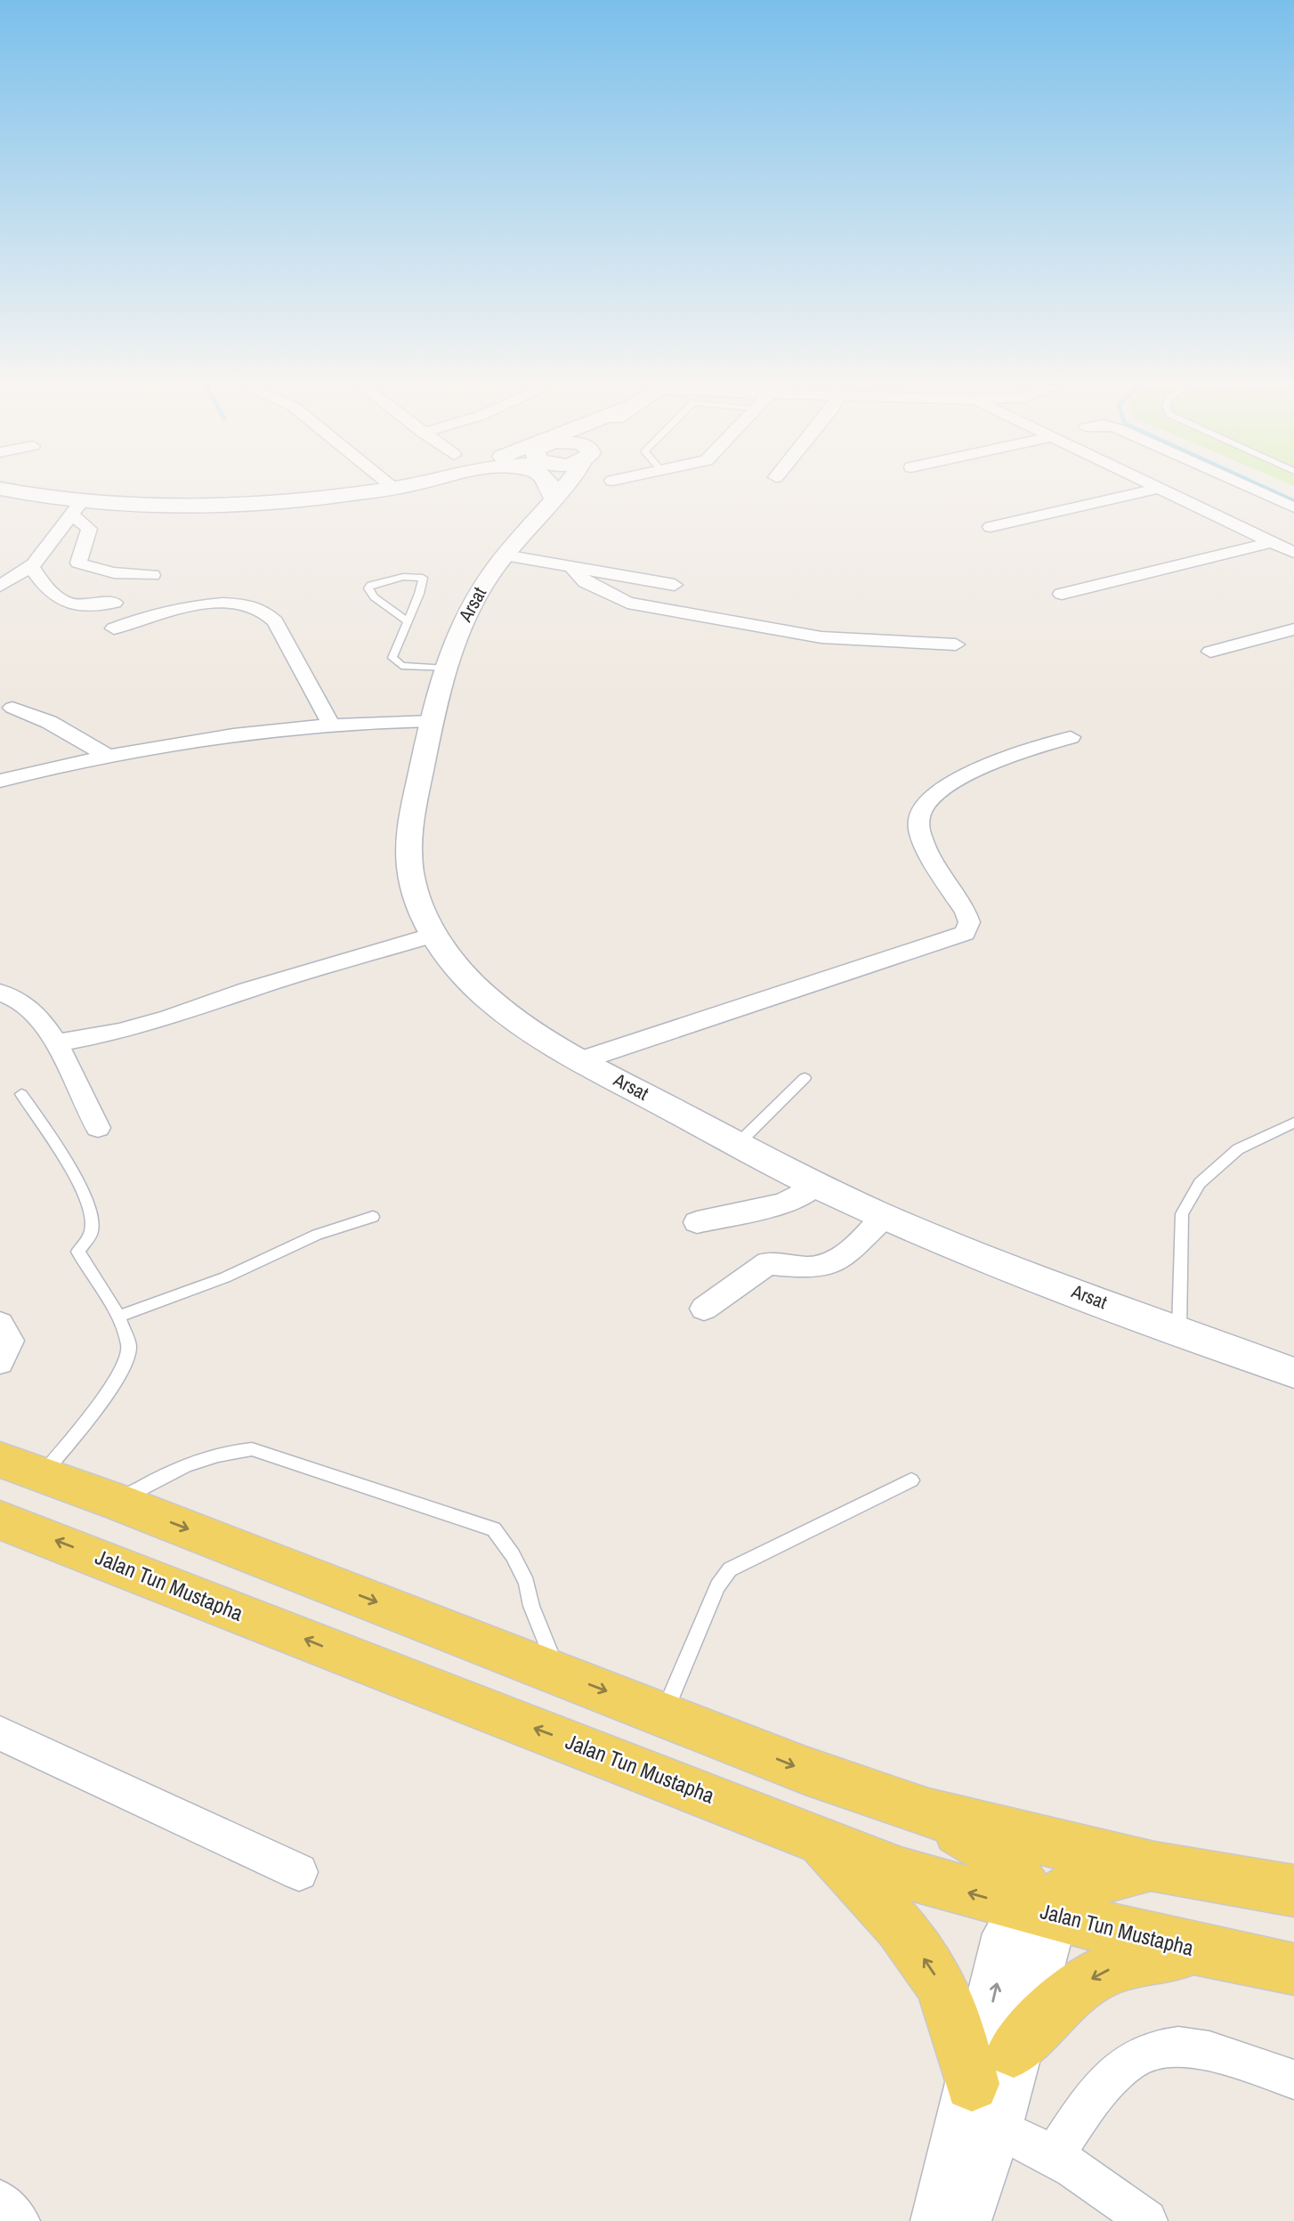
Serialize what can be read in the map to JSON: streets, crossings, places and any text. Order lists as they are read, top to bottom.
{
  "streets": {
    "main road": ["Jalan Tun Mustapha"],
    "street": ["Arsat"]
  }
}
